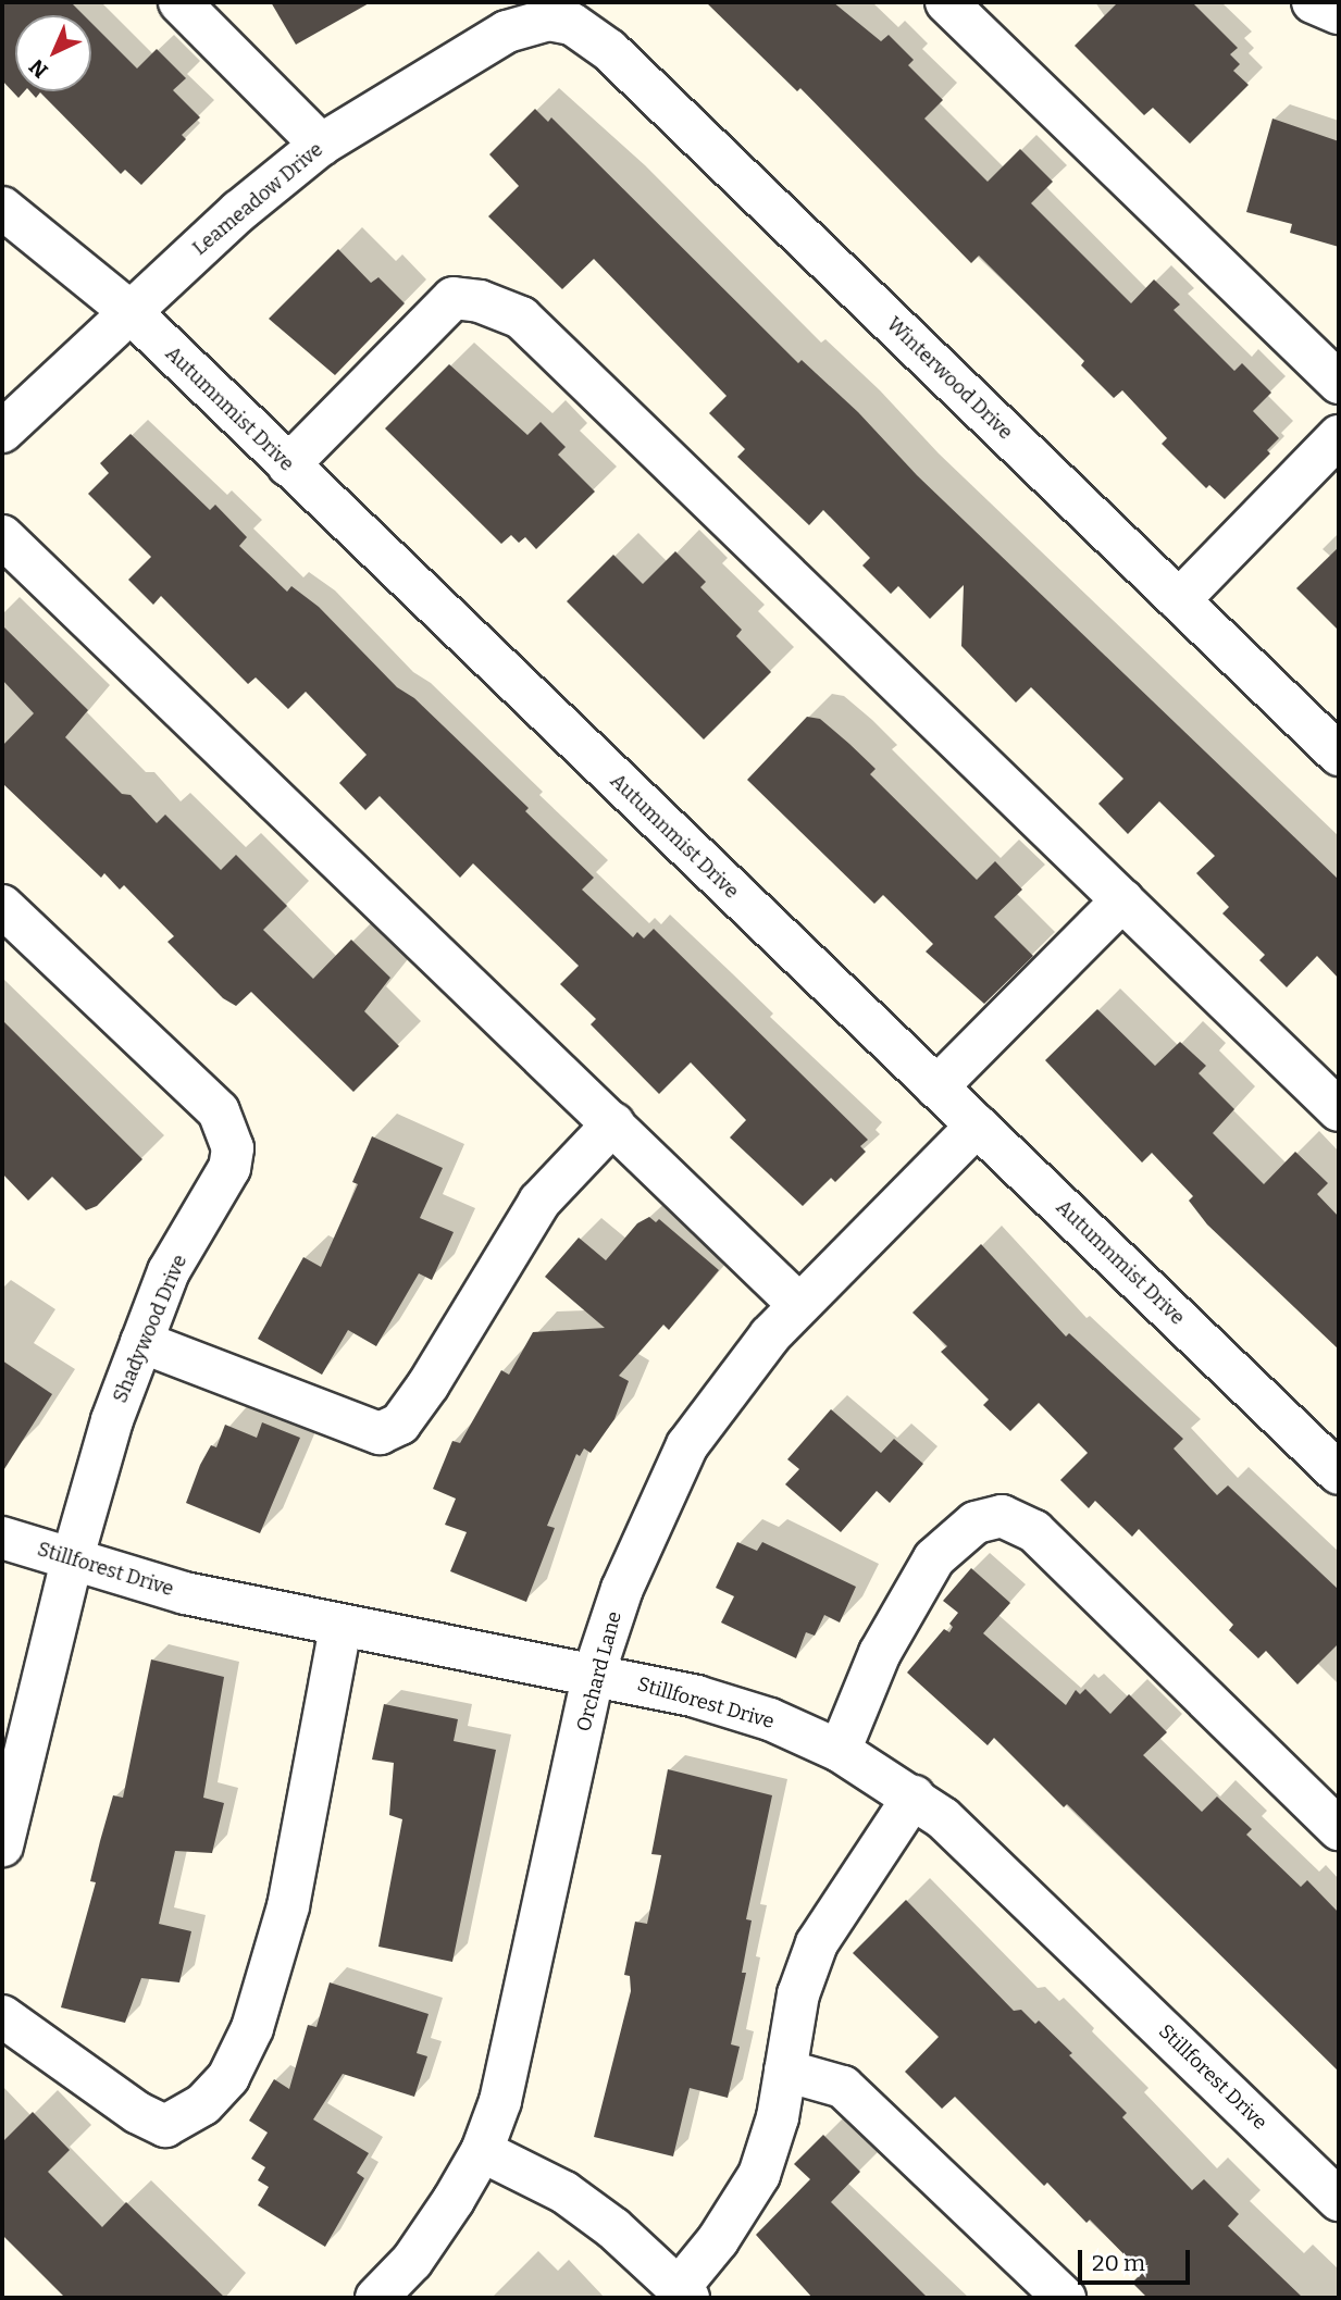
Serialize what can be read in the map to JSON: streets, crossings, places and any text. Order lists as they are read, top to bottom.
{
  "streets": {
    "street": [
      "Leameadow Drive",
      "Winterwood Drive",
      "Autumnmist Drive",
      "Shadywood Drive",
      "Stillforest Drive",
      "Orchard Lane"
    ]
  },
  "crossings": [
    ["Leameadow Drive", "Winterwood Drive"],
    ["Leameadow Drive", "Autumnmist Drive"],
    ["Autumnmist Drive", "Orchard Lane"],
    ["Shadywood Drive", "Stillforest Drive"],
    ["Stillforest Drive", "Orchard Lane"]
  ],
  "scale_bar": "20 m",
  "north": "bottom left"
}
